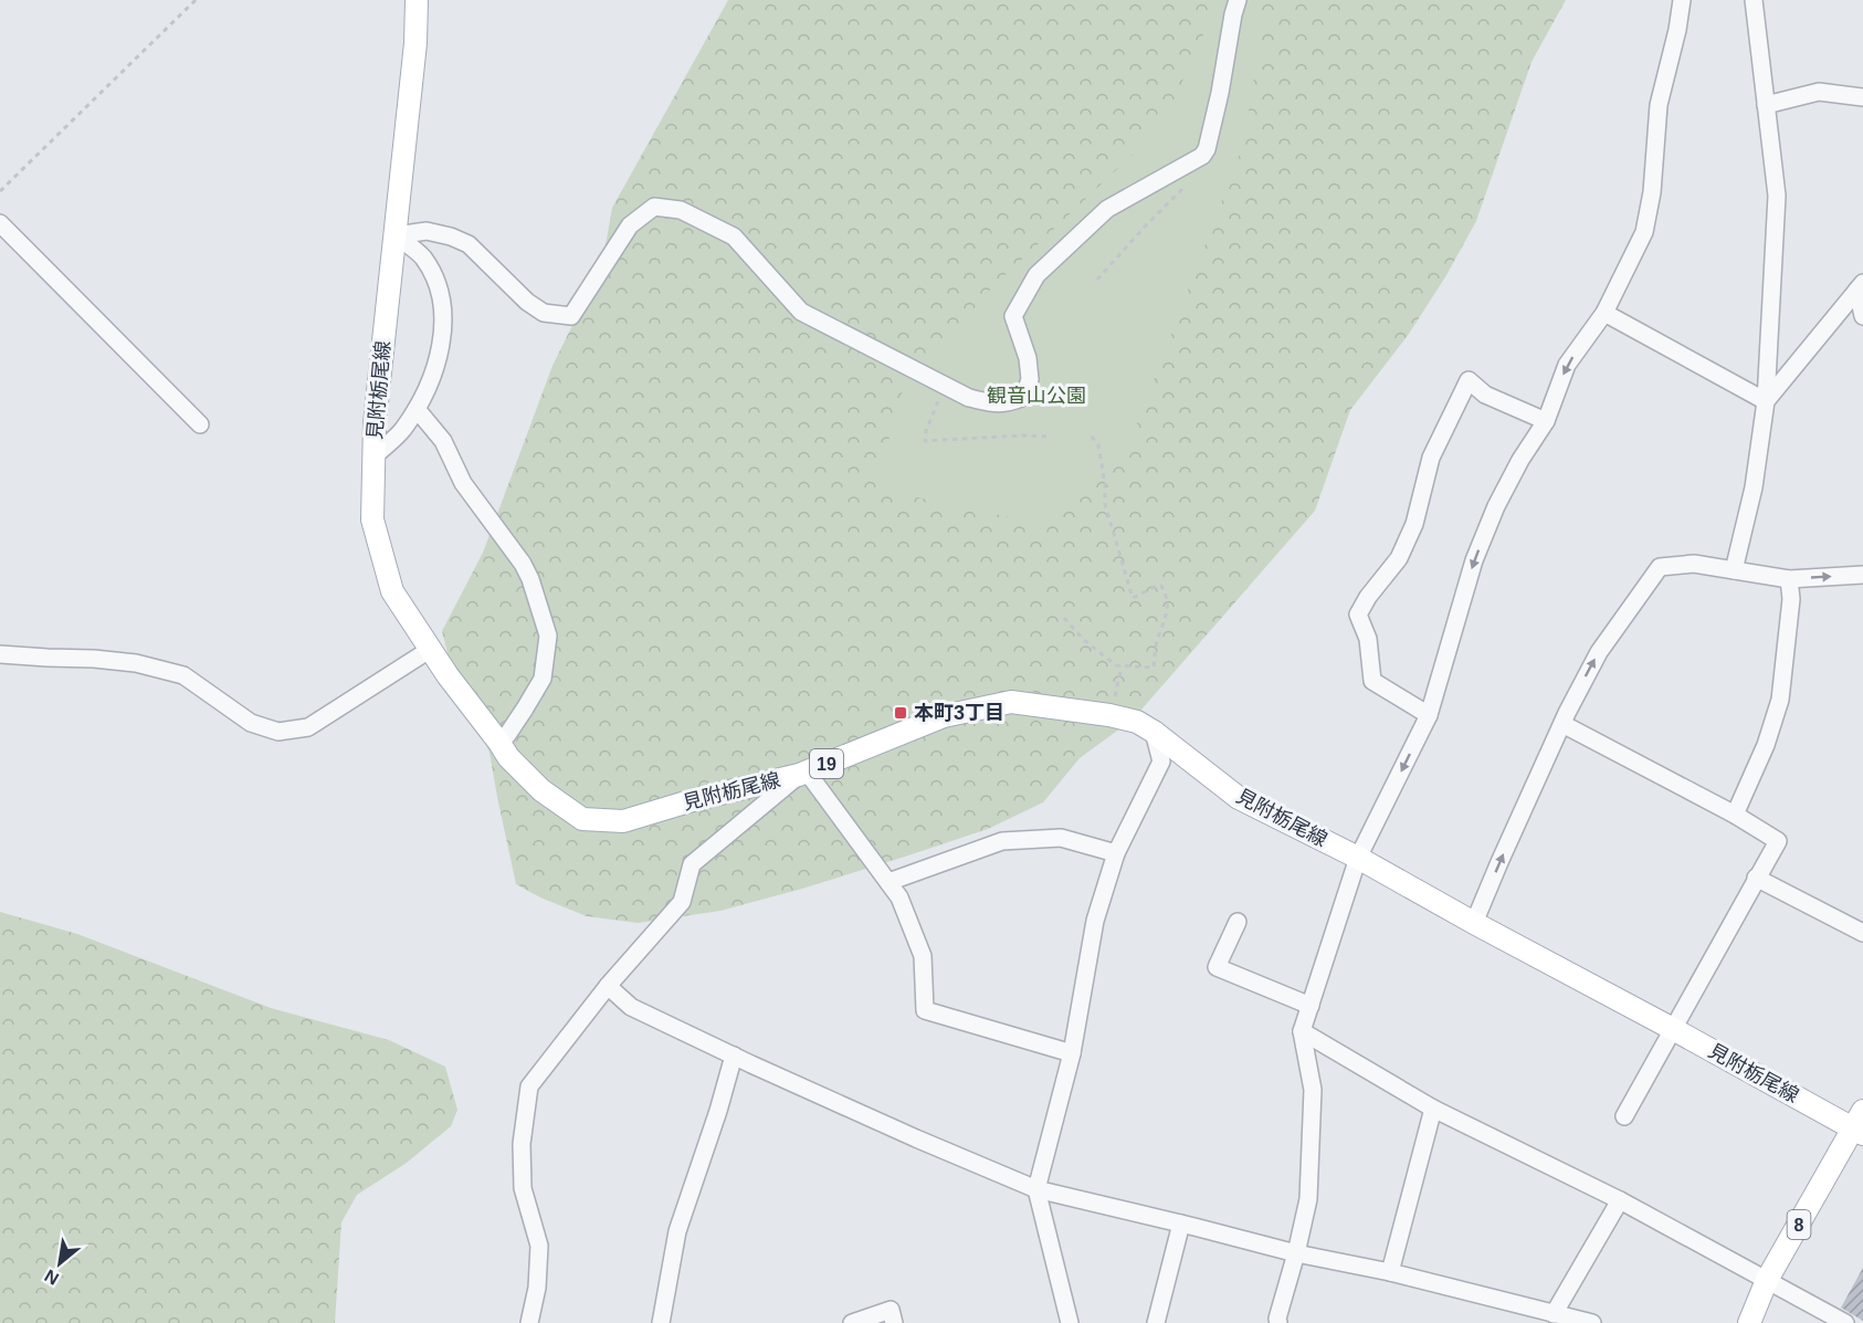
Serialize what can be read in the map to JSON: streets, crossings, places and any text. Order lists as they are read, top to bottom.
{
  "streets": {
    "main road": ["見附栃尾線", "19", "8"]
  },
  "crossings": [
    ["見附栃尾線", "8"]
  ],
  "parks": ["観音山公園"],
  "places": {
    "transit": ["本町3丁目"]
  },
  "north": "bottom left"
}
